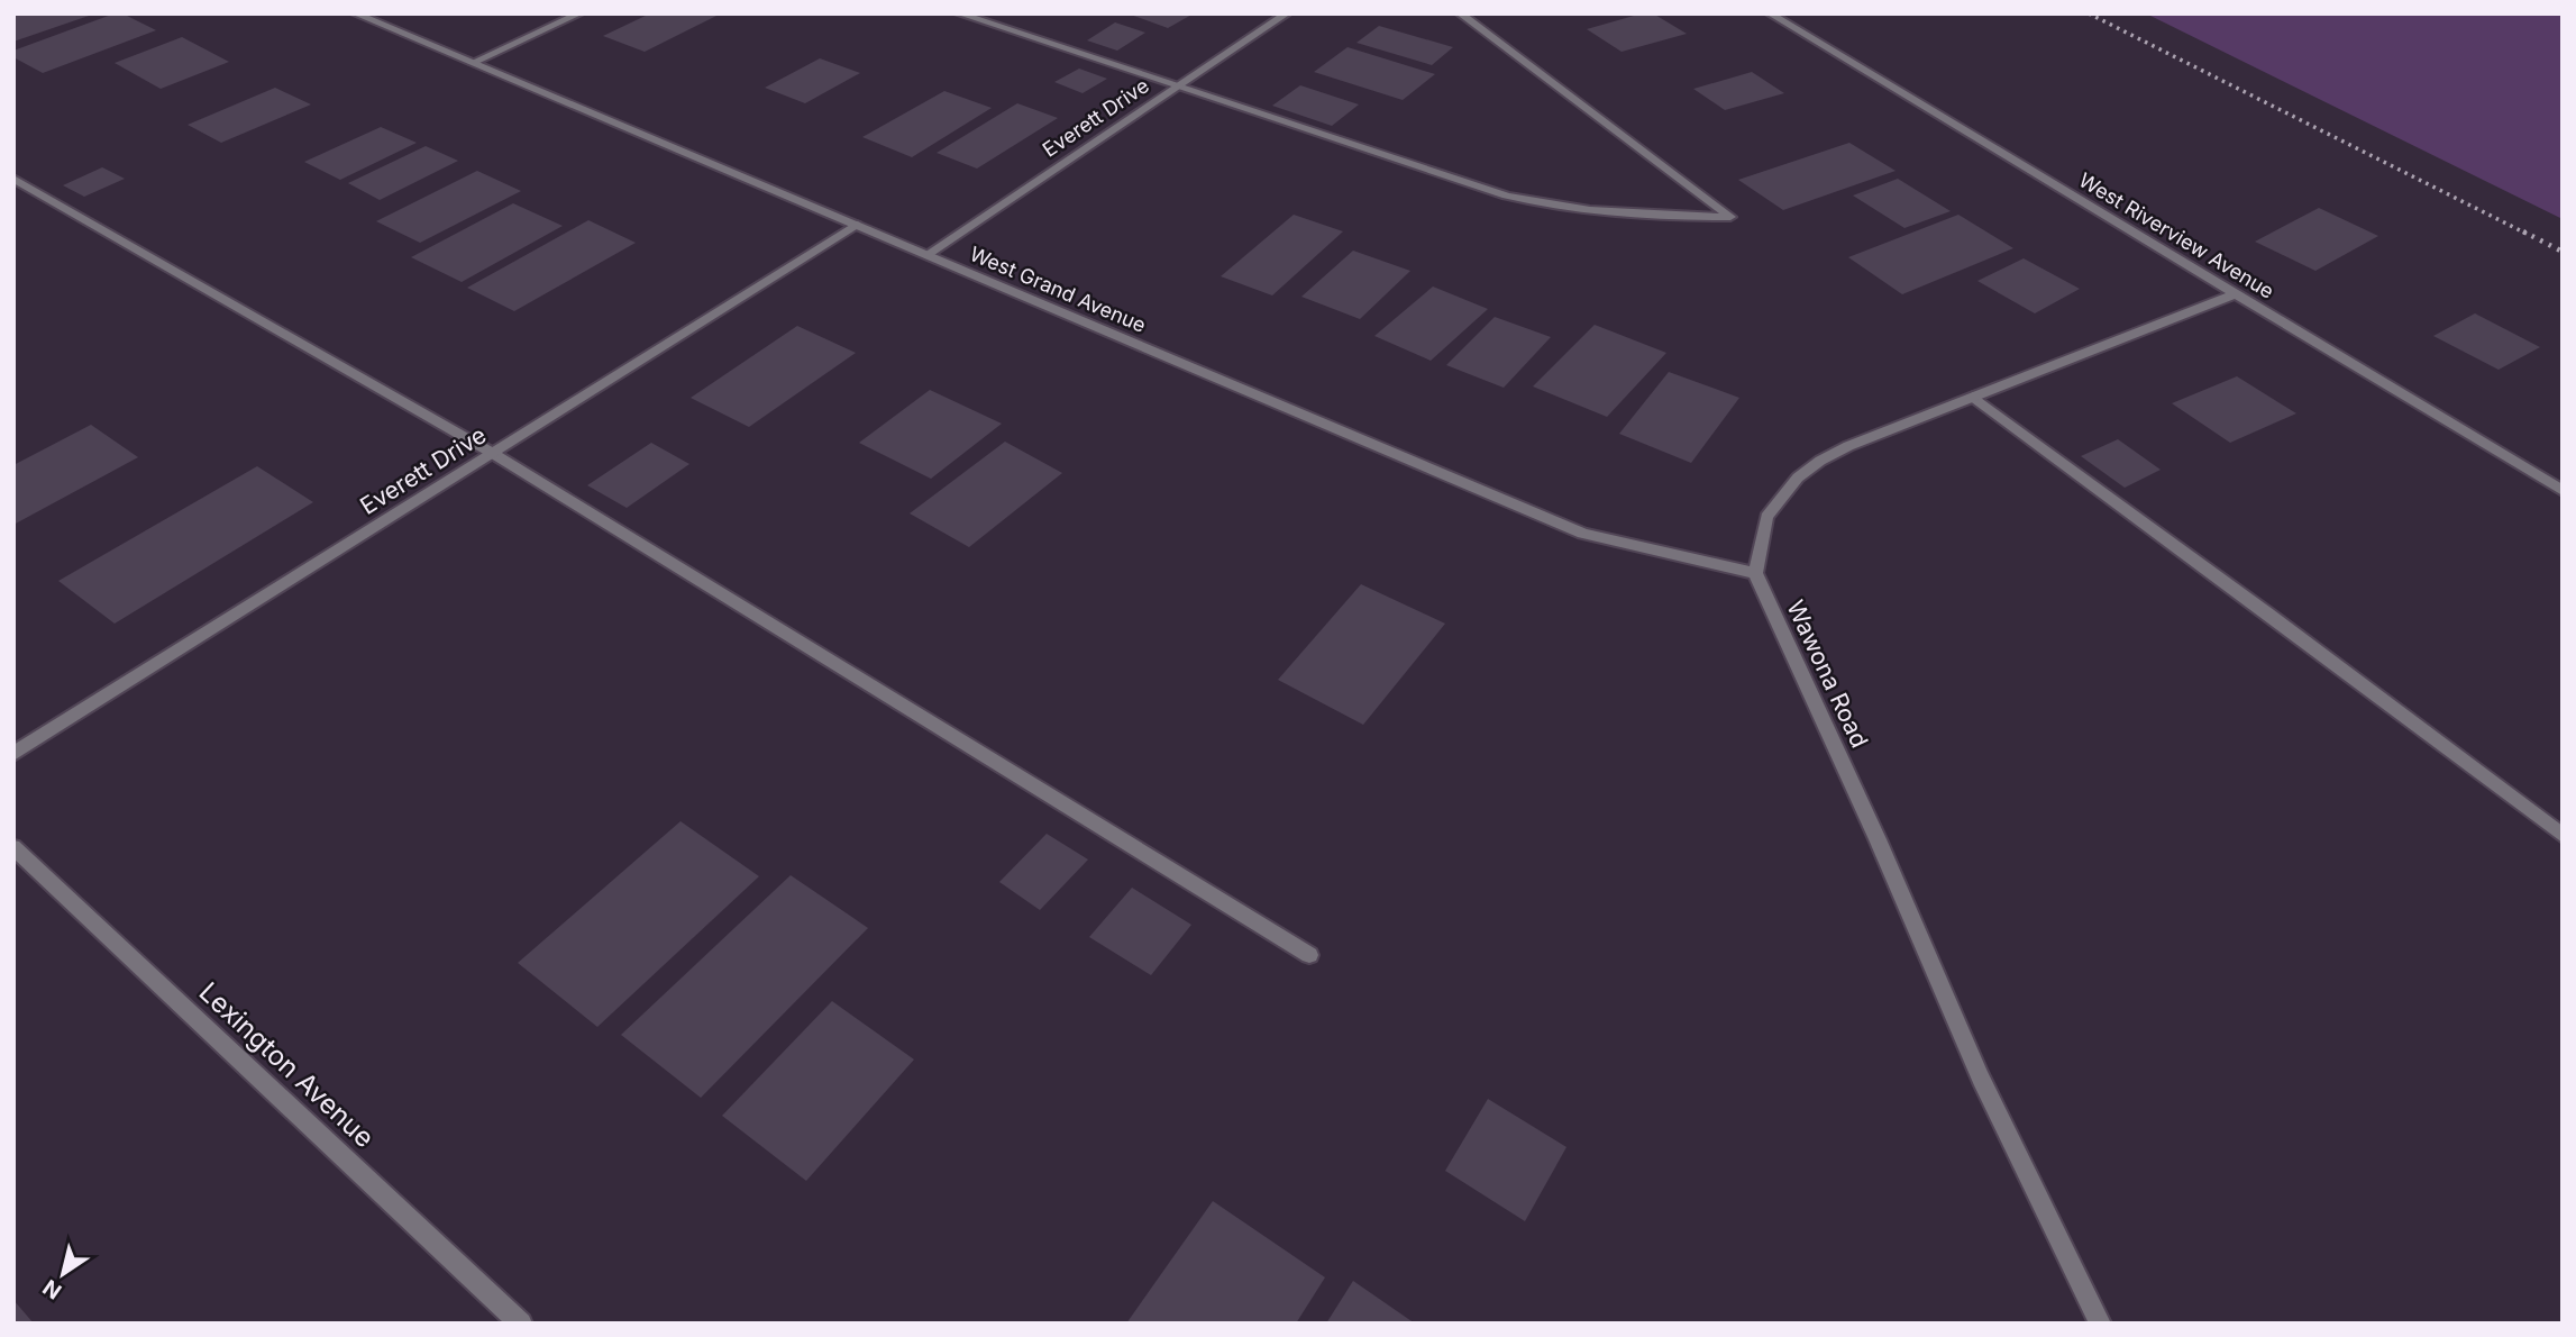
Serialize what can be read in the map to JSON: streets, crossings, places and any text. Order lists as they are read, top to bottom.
{
  "streets": {
    "street": [
      "Everett Drive",
      "West Riverview Avenue",
      "West Grand Avenue",
      "Wawona Road",
      "Lexington Avenue"
    ]
  },
  "crossings": [
    ["Everett Drive", "West Grand Avenue"],
    ["West Grand Avenue", "Wawona Road"]
  ],
  "north": "bottom left"
}
